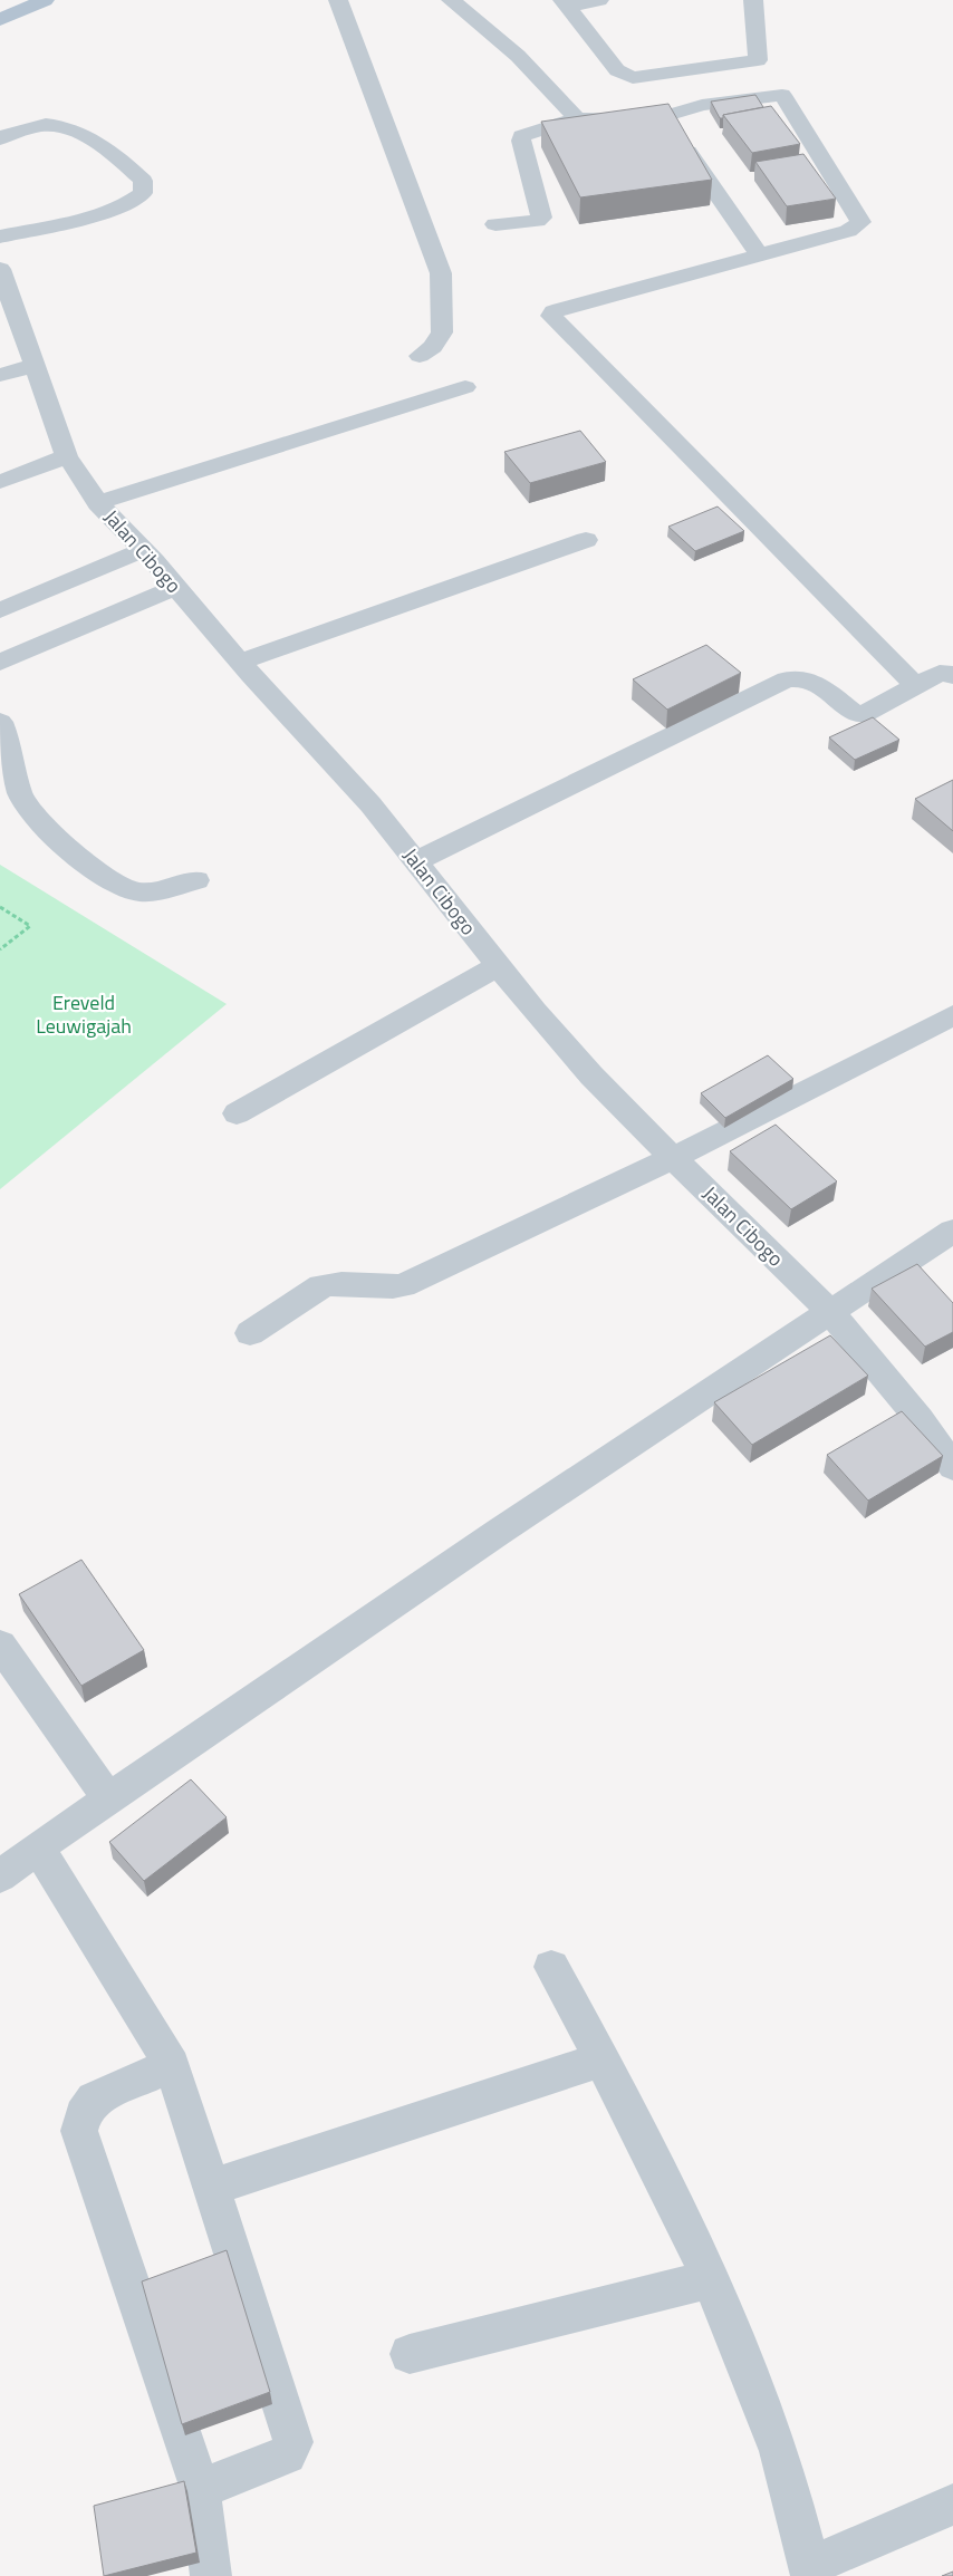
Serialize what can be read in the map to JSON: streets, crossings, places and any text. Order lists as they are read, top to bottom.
{
  "streets": {
    "street": ["Jalan Cibogo"]
  },
  "parks": ["Ereveld Leuwigajah"]
}
